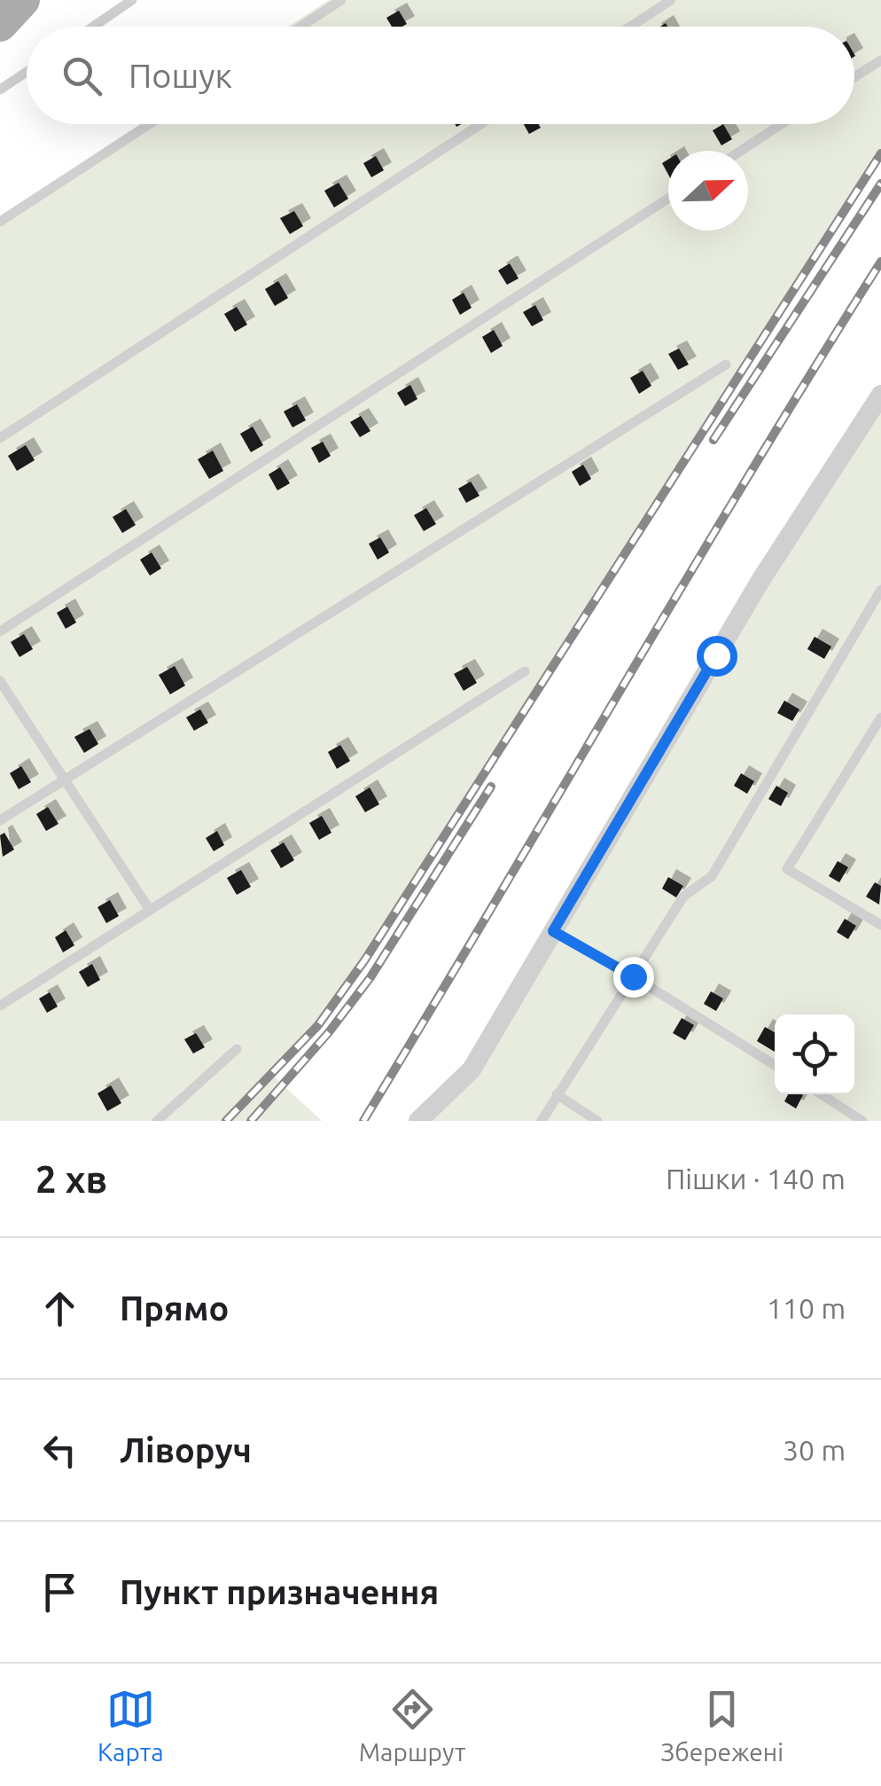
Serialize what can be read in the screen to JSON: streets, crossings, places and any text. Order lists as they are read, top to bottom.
{
  "north": "right",
  "page": {
    "search": "Пошук",
    "heading": ["2 хв", "Пішки · 140 m"],
    "list": [
      ["Прямо", "110 m"],
      ["Ліворуч", "30 m"],
      "Пункт призначення"
    ],
    "nav": ["Карта", "Маршрут", "Збережені"]
  }
}
